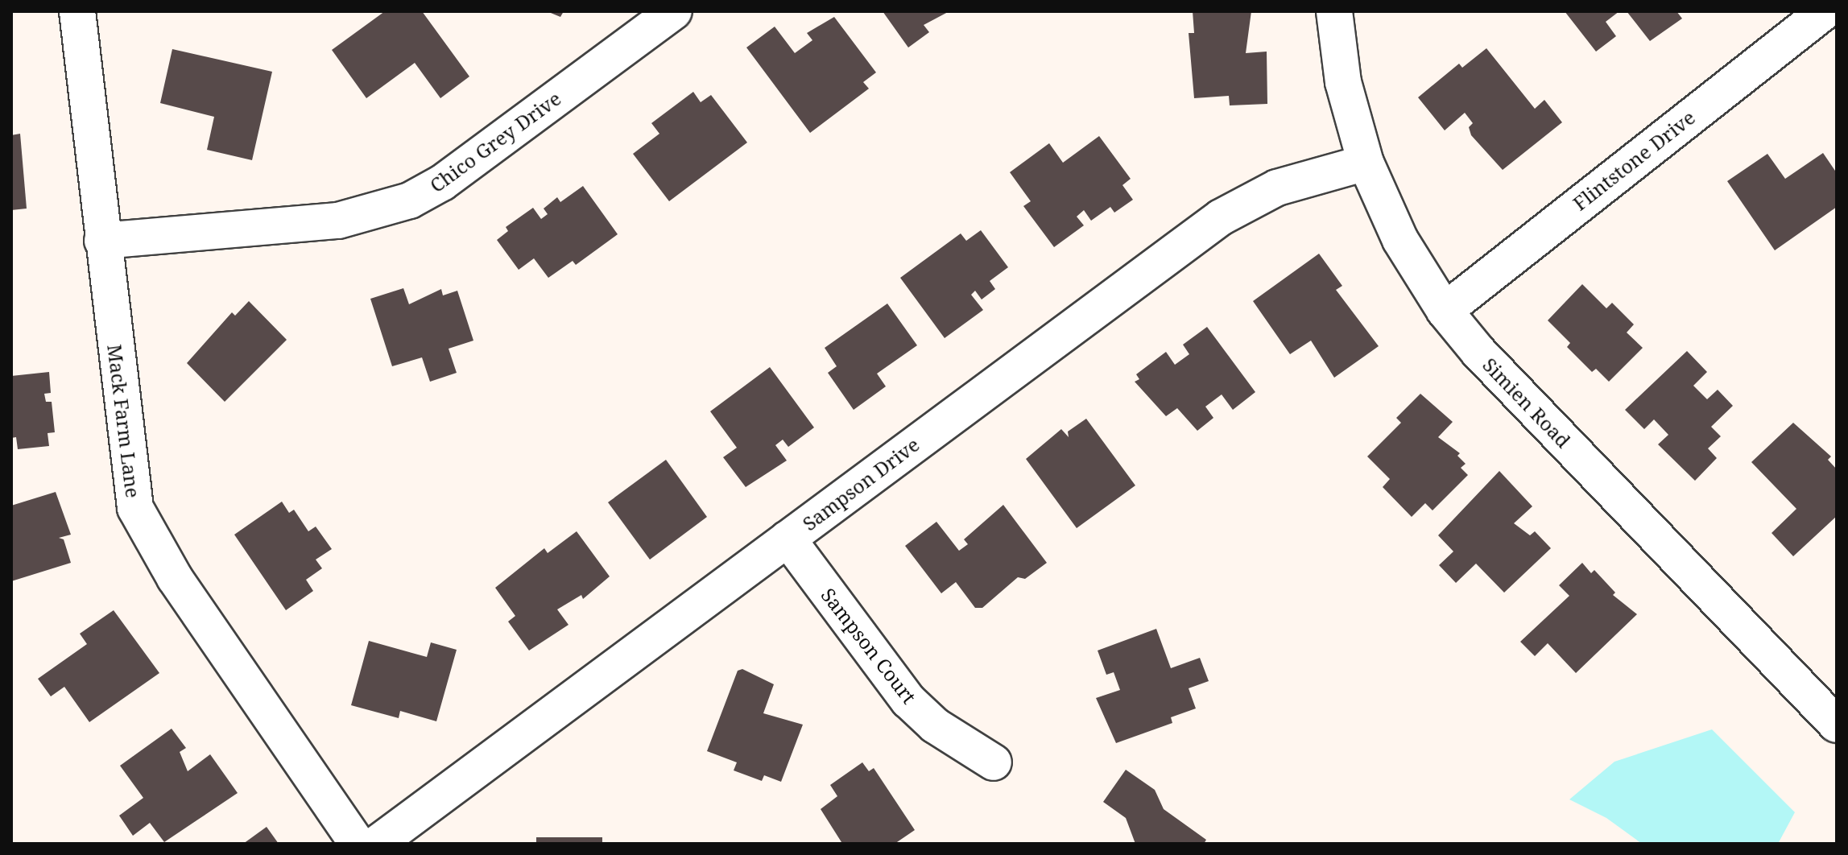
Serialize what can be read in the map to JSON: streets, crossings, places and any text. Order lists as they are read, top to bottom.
{
  "streets": {
    "street": [
      "Chico Grey Drive",
      "Flintstone Drive",
      "Simien Road",
      "Mack Farm Lane",
      "Sampson Drive",
      "Sampson Court"
    ]
  },
  "crossings": [
    ["Chico Grey Drive", "Mack Farm Lane"],
    ["Flintstone Drive", "Simien Road"],
    ["Simien Road", "Sampson Drive"],
    ["Sampson Drive", "Sampson Court"]
  ]
}
